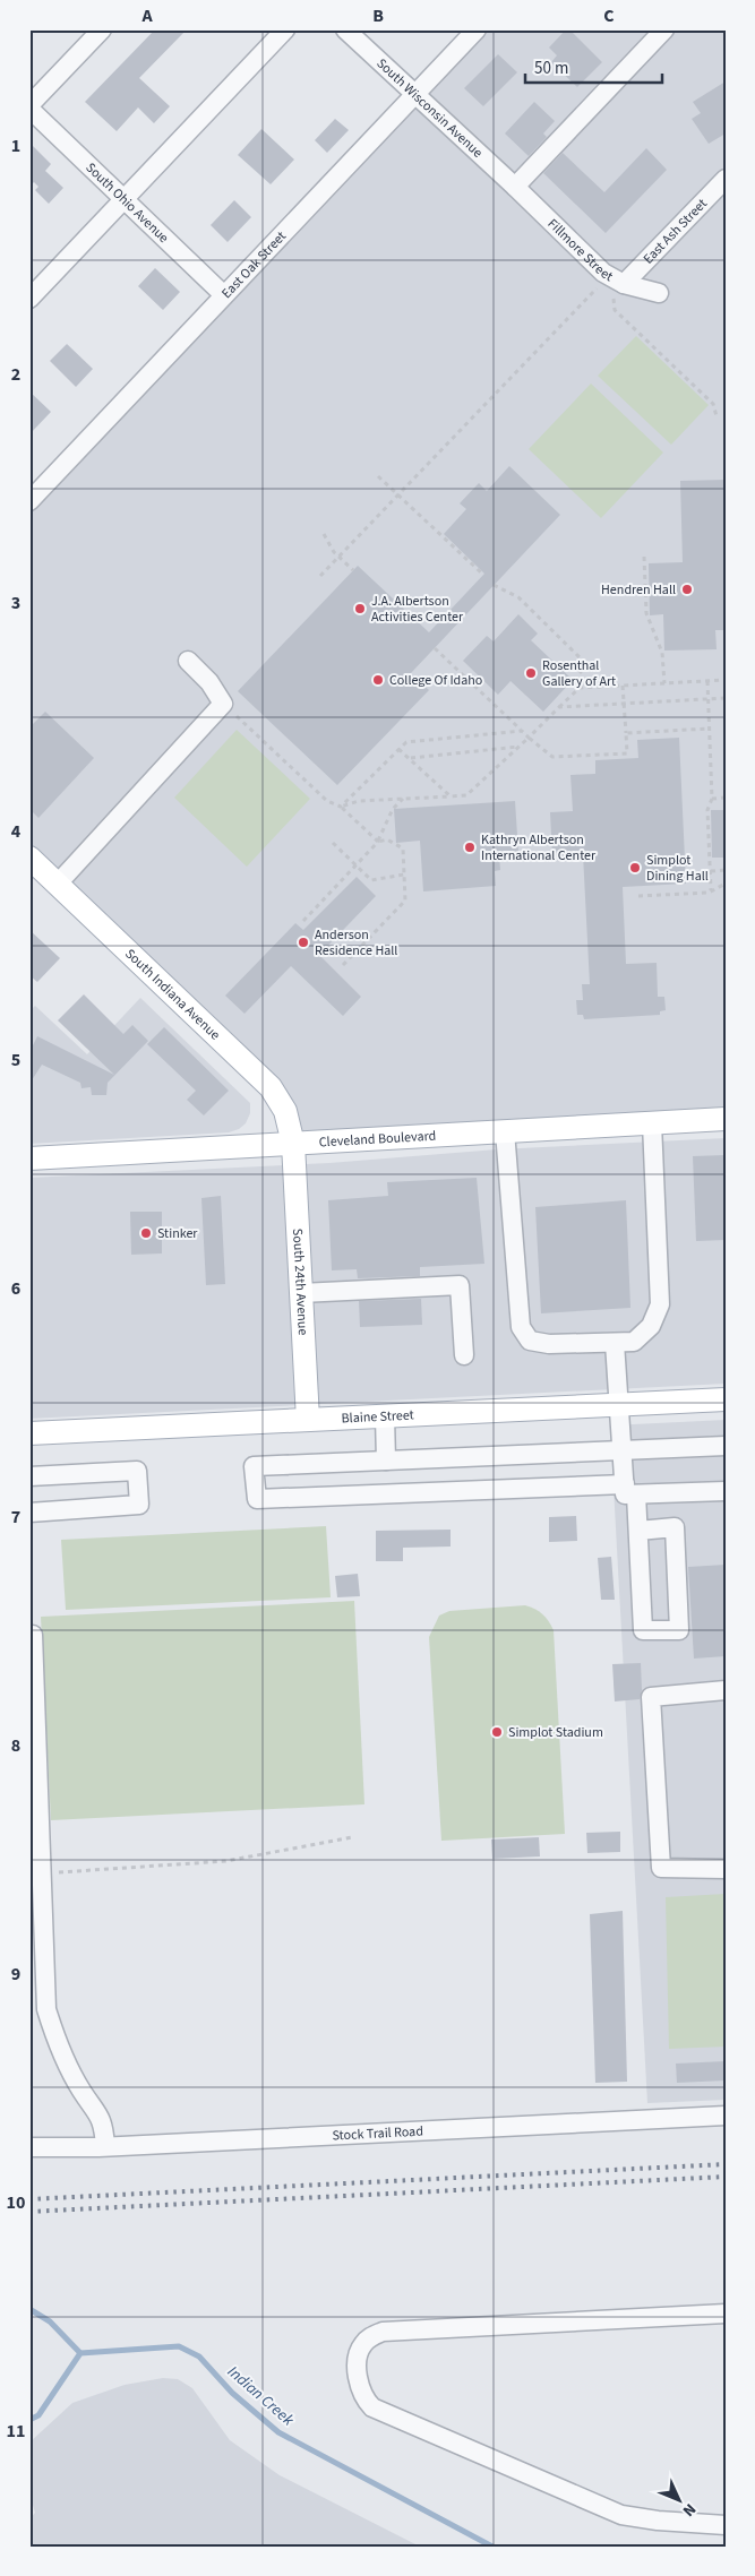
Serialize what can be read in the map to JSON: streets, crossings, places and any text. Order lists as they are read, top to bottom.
{
  "streets": {
    "main road": [
      "South Indiana Avenue",
      "Cleveland Boulevard",
      "South 24th Avenue",
      "Blaine Street"
    ],
    "street": [
      "South Wisconsin Avenue",
      "South Ohio Avenue",
      "East Ash Street",
      "Fillmore Street",
      "East Oak Street",
      "Stock Trail Road"
    ]
  },
  "crossings": [
    ["South Wisconsin Avenue", "Fillmore Street"],
    ["South Wisconsin Avenue", "East Oak Street"],
    ["South Ohio Avenue", "East Oak Street"],
    ["East Ash Street", "Fillmore Street"],
    ["South Indiana Avenue", "Cleveland Boulevard"],
    ["South Indiana Avenue", "South 24th Avenue"],
    ["Cleveland Boulevard", "South 24th Avenue"],
    ["South 24th Avenue", "Blaine Street"]
  ],
  "water": ["Indian Creek"],
  "places": [
    "Hendren Hall",
    "J.A. Albertson Activities Center",
    "Rosenthal Gallery of Art",
    "College Of Idaho",
    "Kathryn Albertson International Center",
    "Simplot Dining Hall",
    "Anderson Residence Hall",
    "Stinker",
    "Simplot Stadium"
  ],
  "scale_bar": "50 m",
  "north": "bottom right",
  "grid": {
    "columns": ["A", "B", "C"],
    "rows": [
      "1",
      "2",
      "3",
      "4",
      "5",
      "6",
      "7",
      "8",
      "9",
      "10",
      "11"
    ]
  }
}
